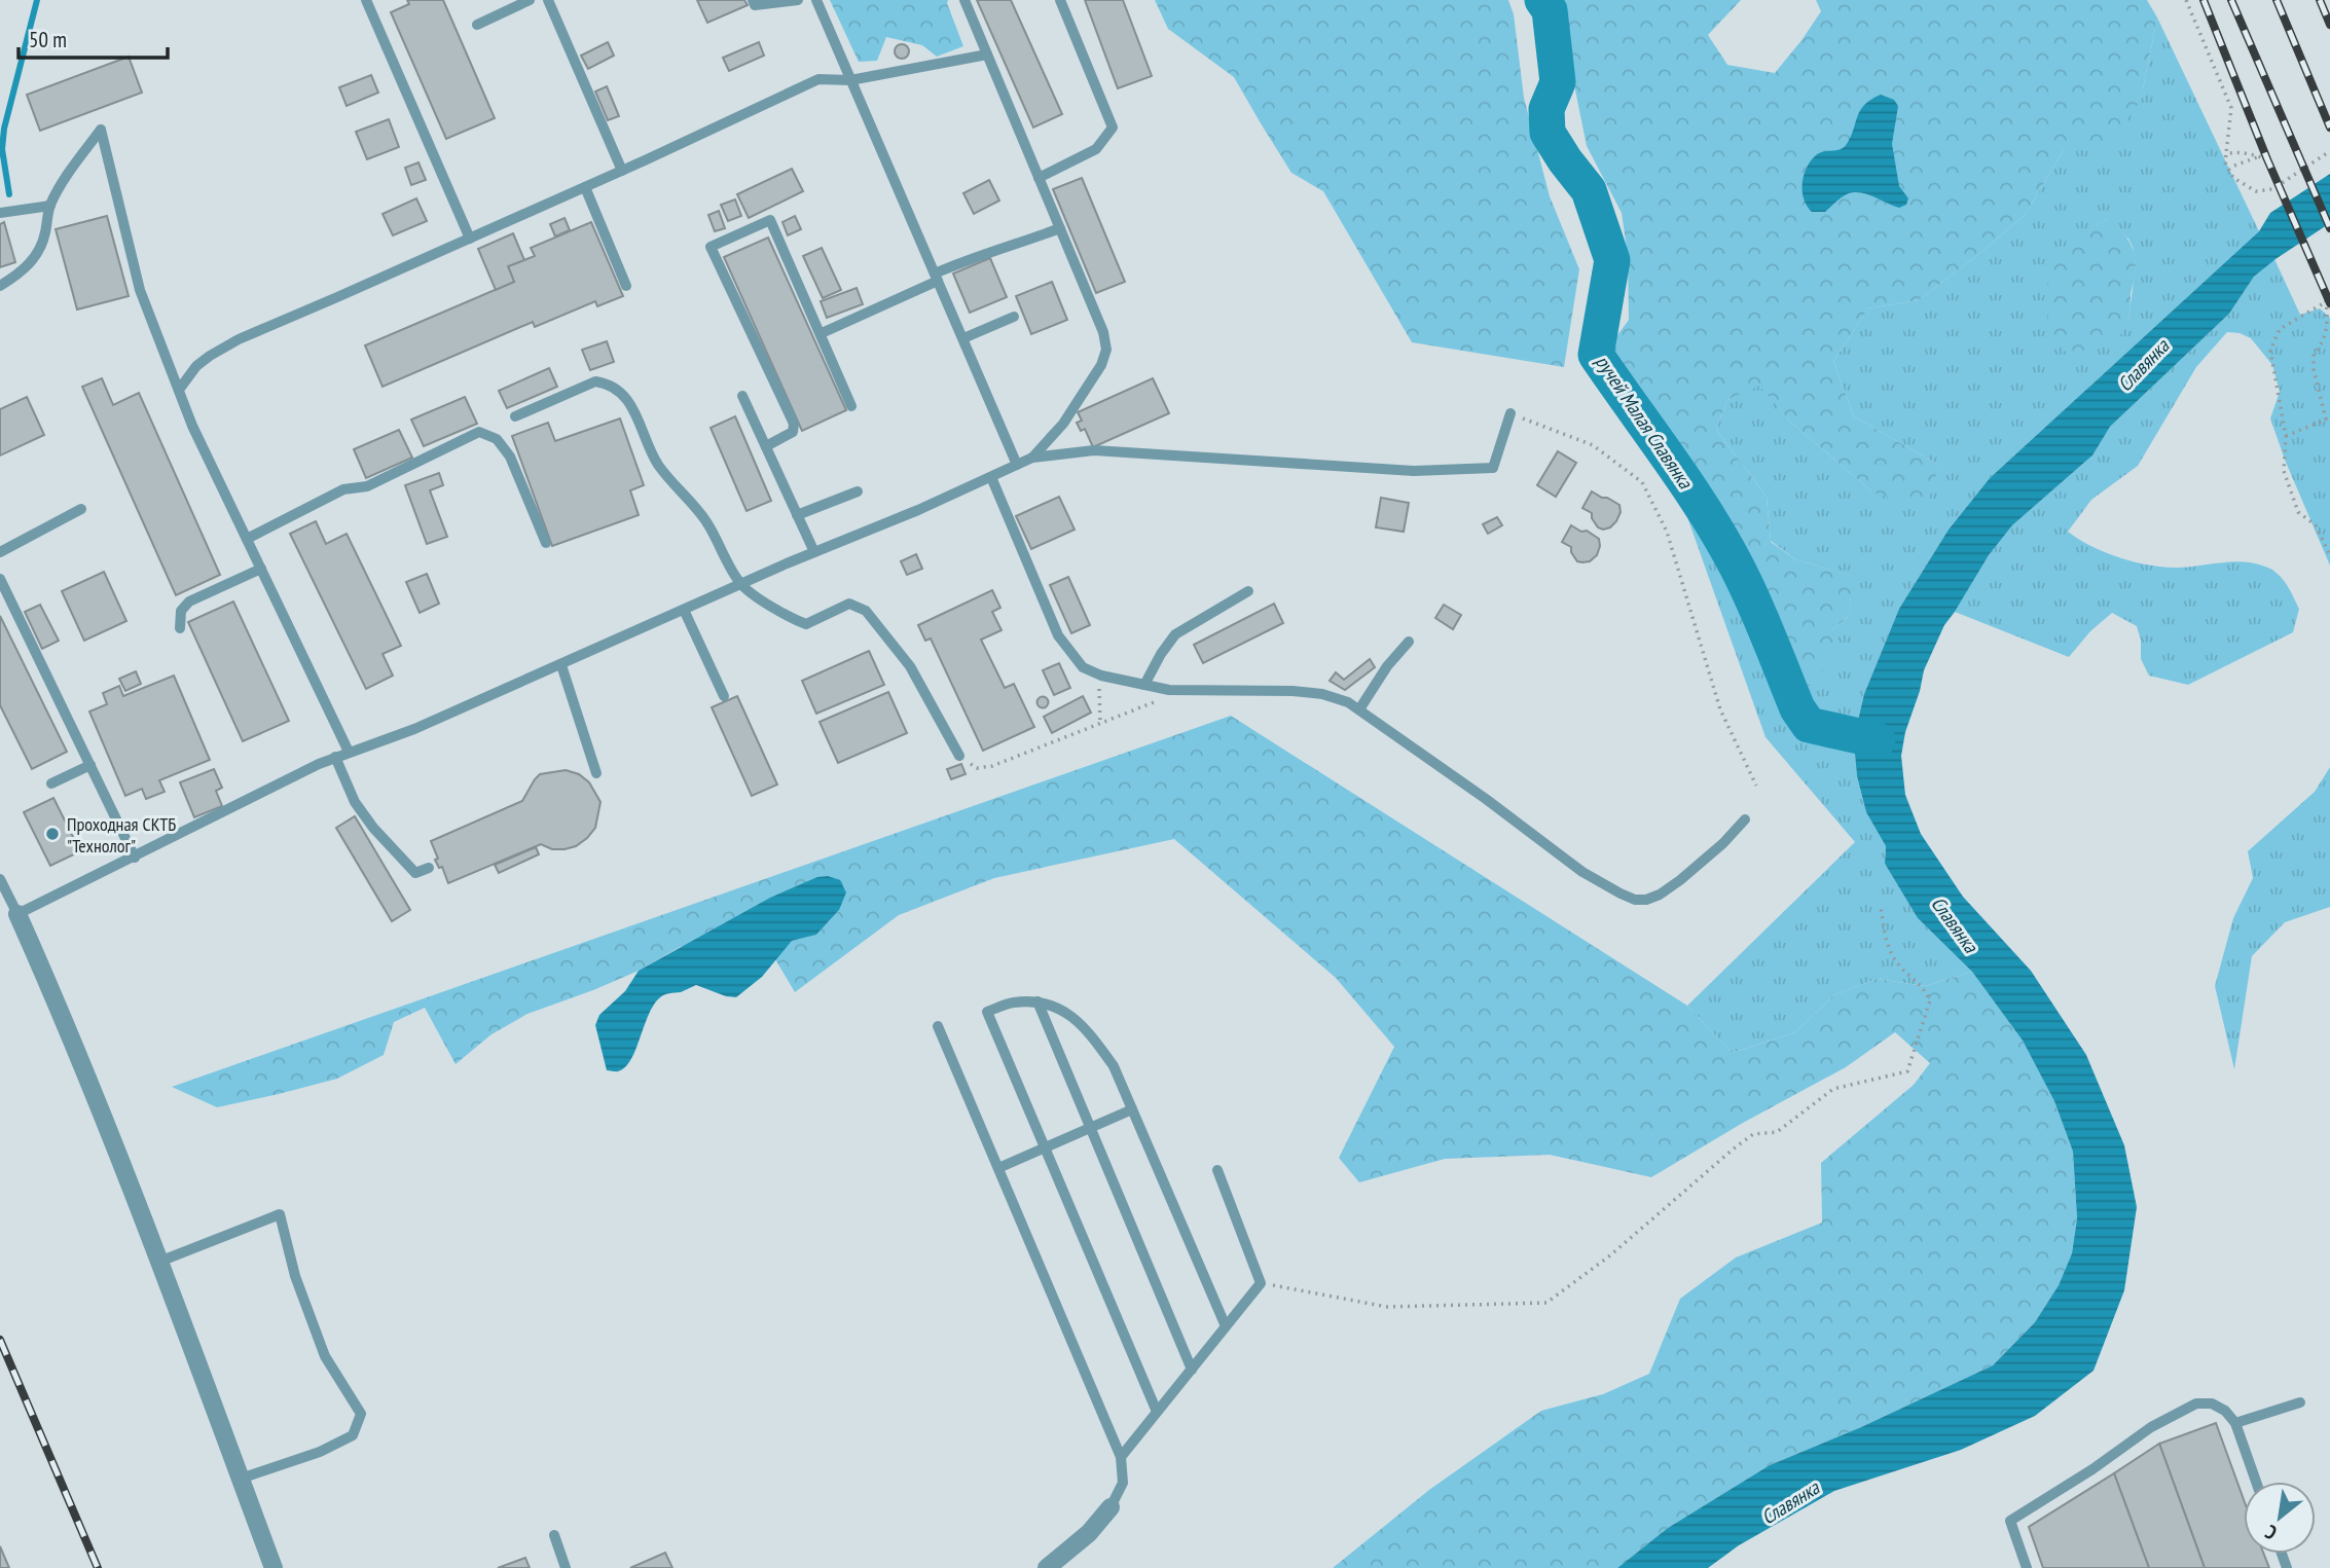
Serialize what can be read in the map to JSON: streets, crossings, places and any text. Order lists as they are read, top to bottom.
{
  "water": ["Славянка", "ручей Малая Славянка"],
  "places": ["Проходная СКТБ \"Технолог\""],
  "scale_bar": "50 m",
  "north": "bottom left"
}
